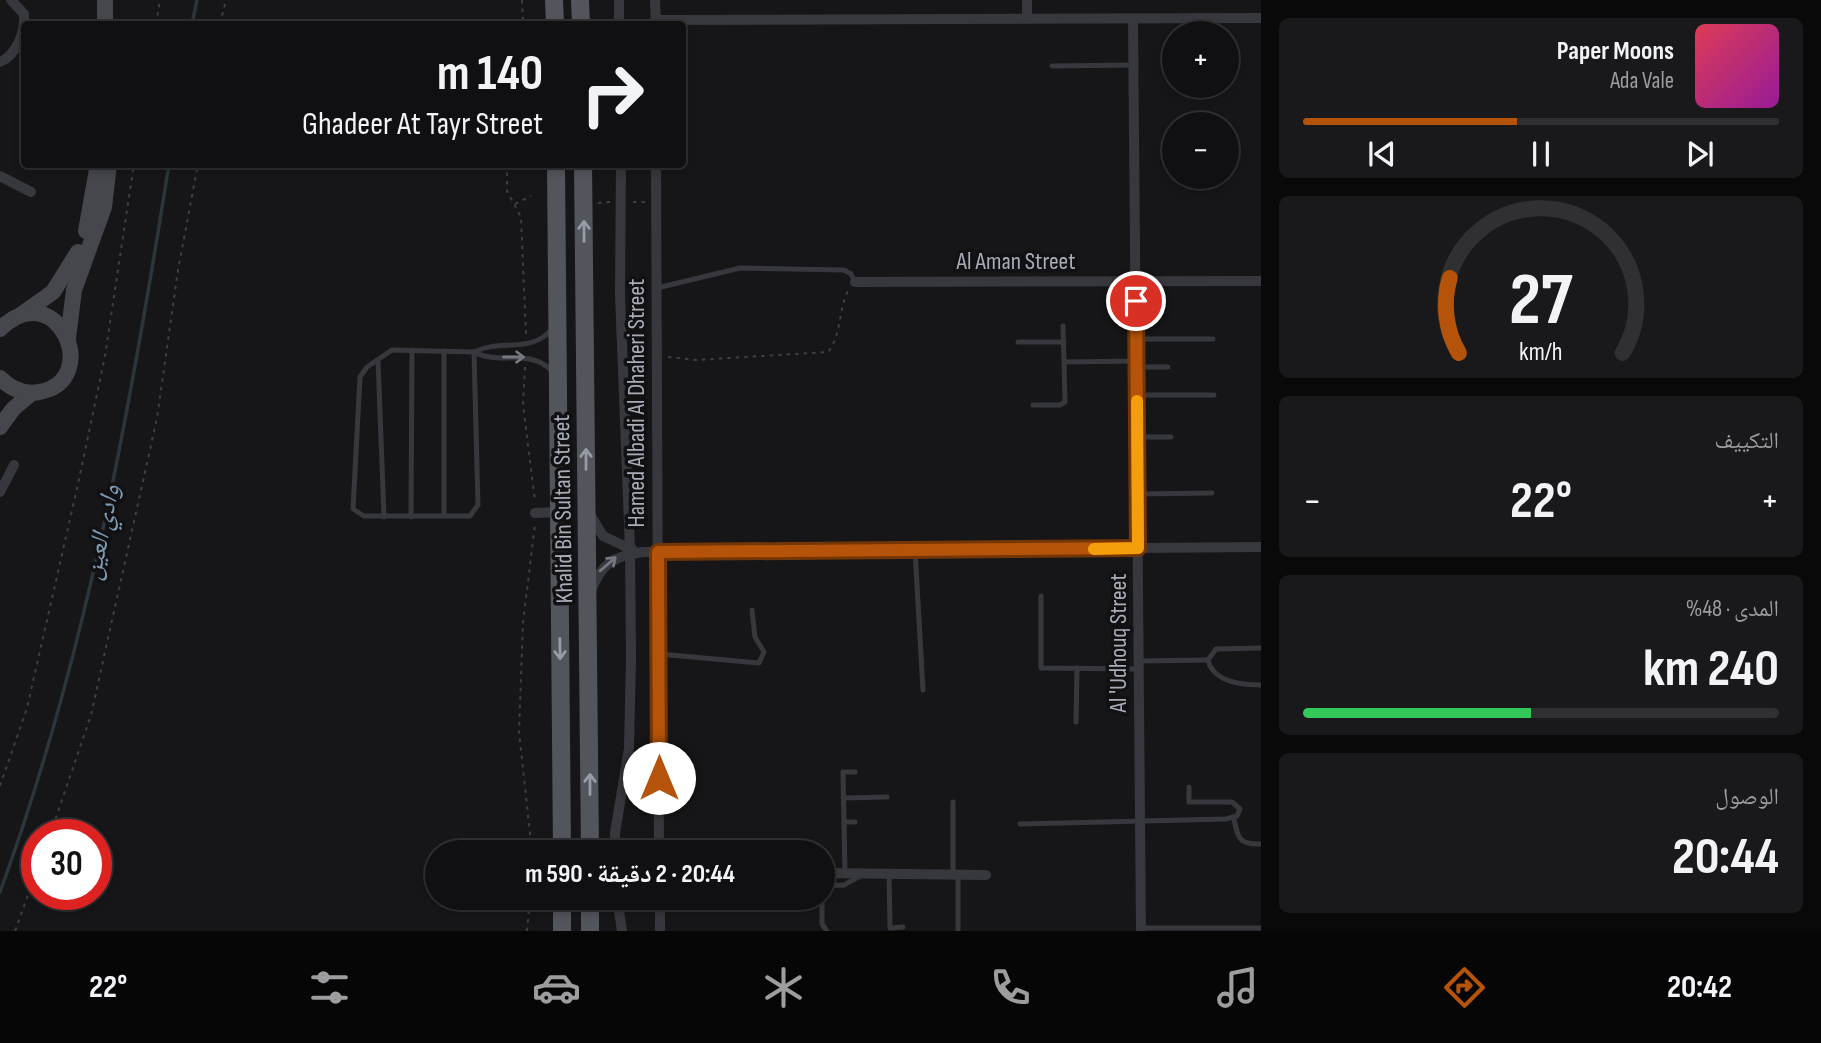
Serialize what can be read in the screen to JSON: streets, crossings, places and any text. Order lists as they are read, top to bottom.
{
  "streets": {
    "main road": ["Khalid Bin Sultan Street"],
    "street": ["Al Aman Street", "Hamed Albadi Al Dhaheri Street", "Al 'Udhouq Street"]
  },
  "crossings": [
    ["Al Aman Street", "Al 'Udhouq Street"]
  ],
  "water": ["وادي العين"],
  "page": {
    "map_buttons": ["+", "−"],
    "turn": ["140 m", "Ghadeer At Tayr Street"],
    "song": ["Paper Moons", "Ada Vale"],
    "tile": [
      "التكييف",
      ["المدى · 48%", "240 km"],
      ["الوصول", "20:44"]
    ],
    "heat": ["−", "22°", "+"],
    "limit": "30",
    "trip": "20:44 · 2 دقيقة · 590 m",
    "tabs": ["20:42", "22°"],
    "gauge": ["27", "km/h"]
  }
}
